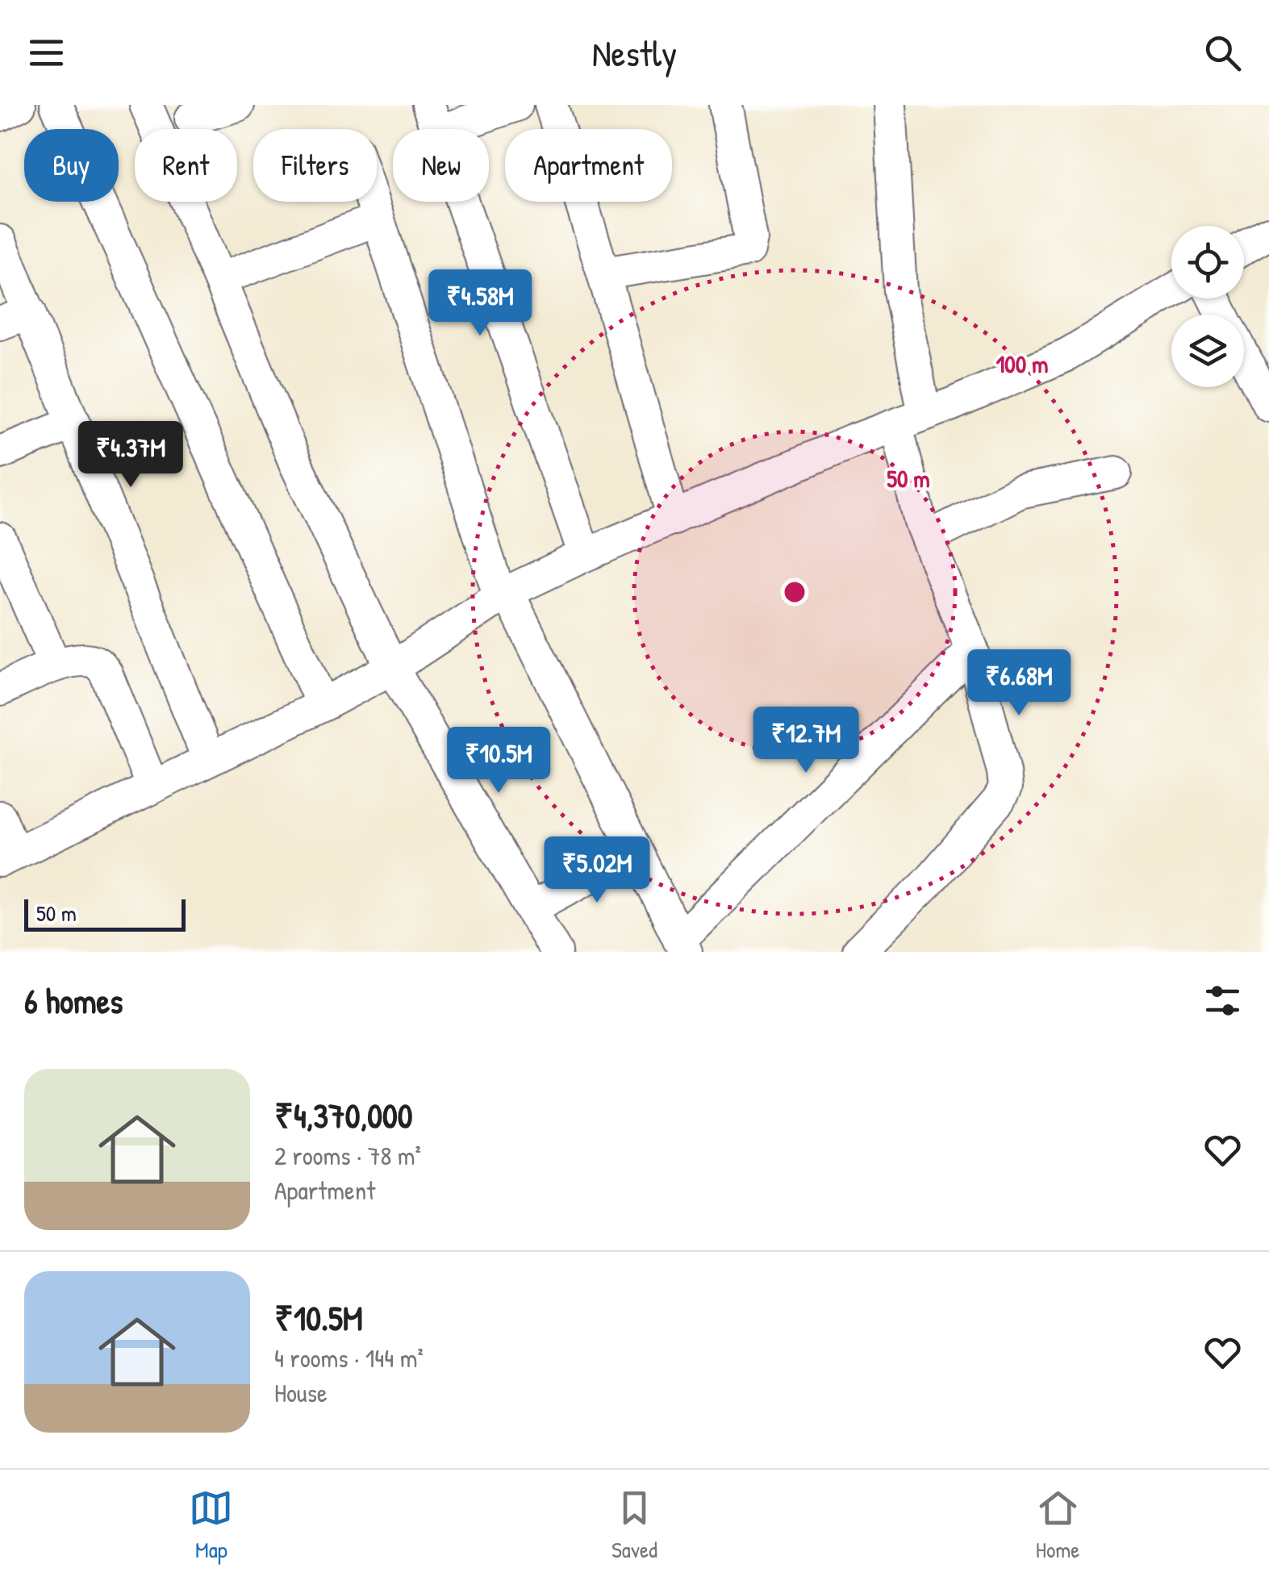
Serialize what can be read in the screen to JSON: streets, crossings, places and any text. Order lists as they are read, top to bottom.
{
  "scale_bar": "50 m",
  "page": {
    "header": "Nestly",
    "chip": [
      "Buy",
      "Rent",
      "Filters",
      "New",
      "Apartment"
    ],
    "price": [
      "₹4.58M",
      "₹4.37M",
      "₹6.68M",
      "₹12.7M",
      "₹10.5M",
      "₹5.02M"
    ],
    "scale": "50 m",
    "heading": "6 homes",
    "list": [
      {
        "name": "₹4,370,000",
        "note": "2 rooms · 78 m² · Apartment"
      },
      {
        "name": "₹10.5M",
        "note": "4 rooms · 144 m² · House"
      }
    ],
    "tabs": ["Map", "Saved", "Home"]
  },
  "rings": ["100 m", "50 m"]
}
